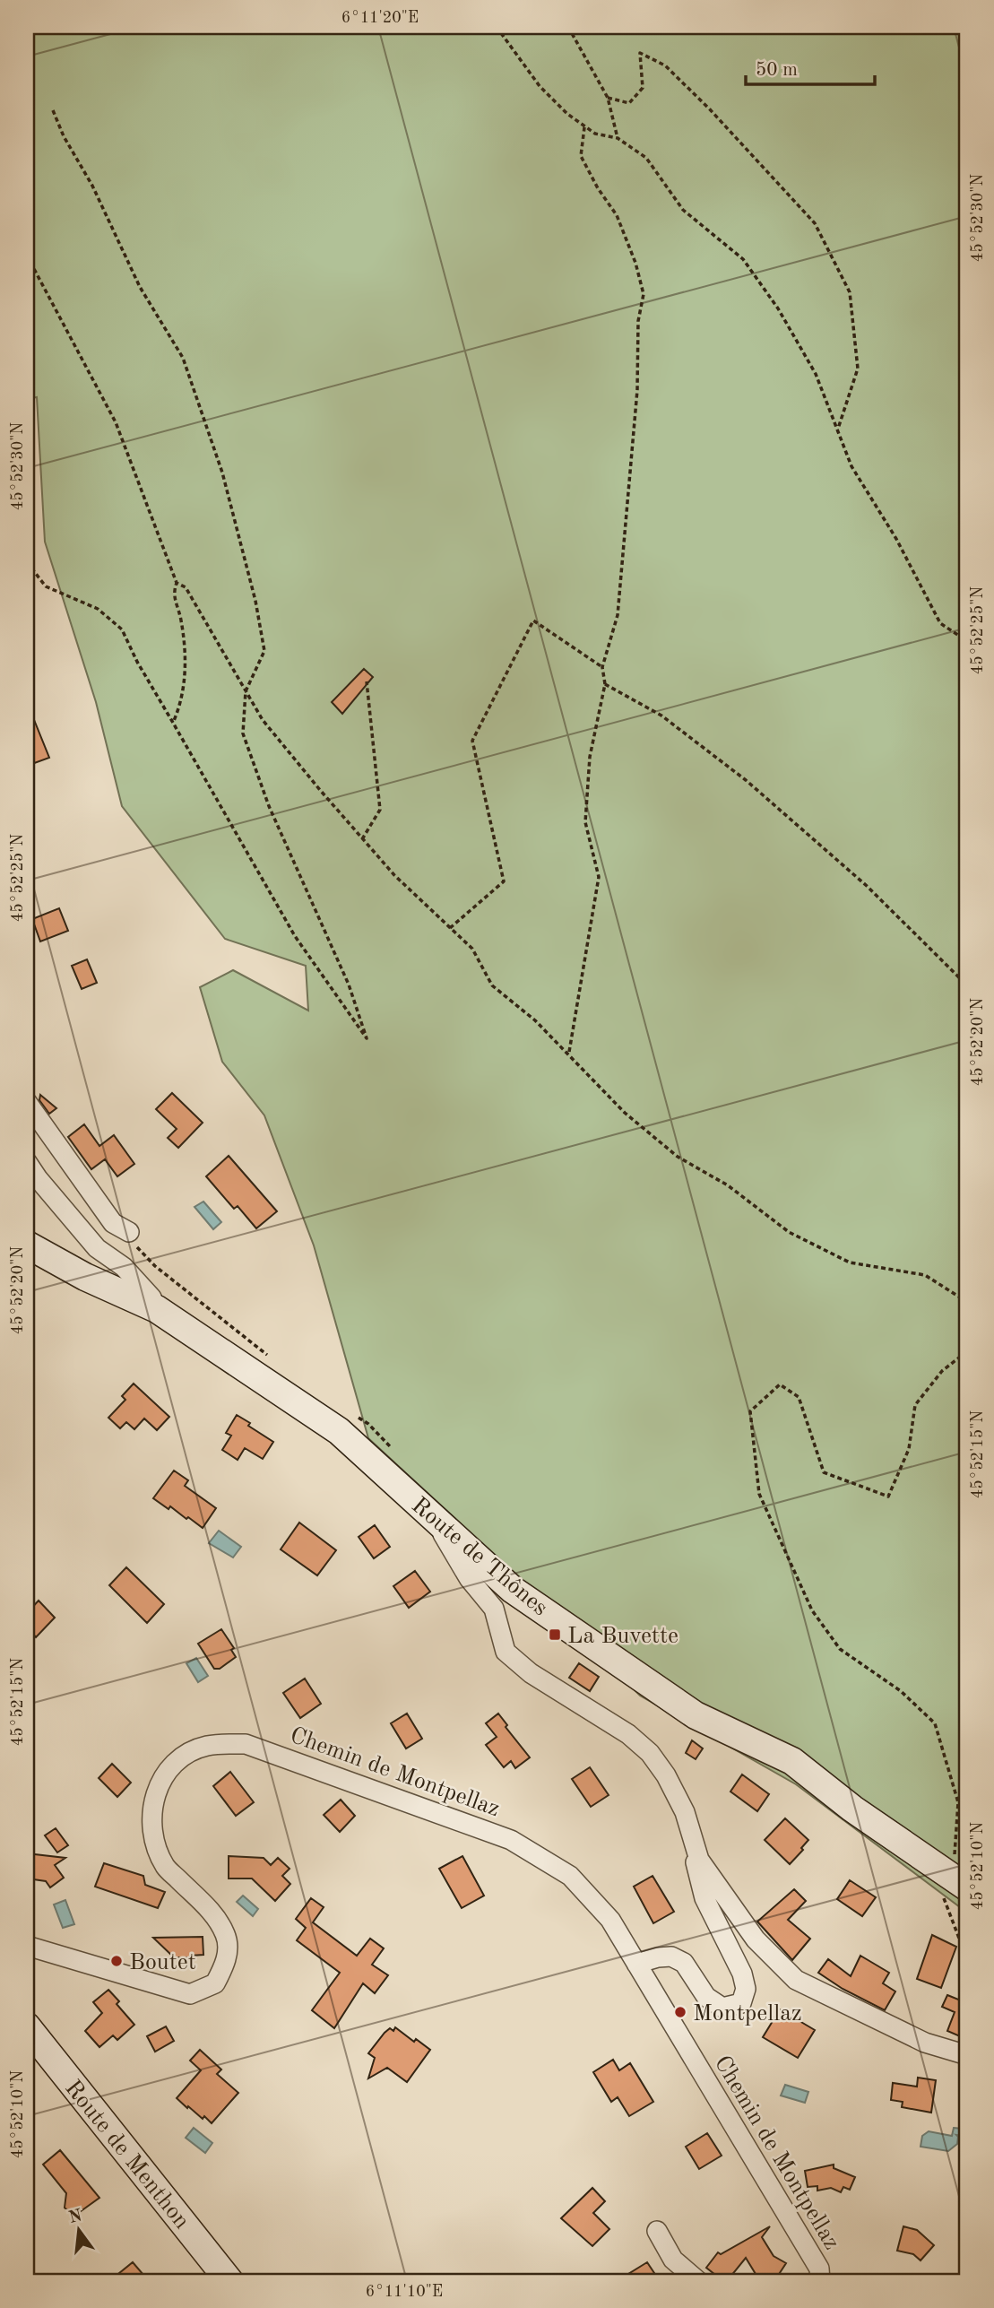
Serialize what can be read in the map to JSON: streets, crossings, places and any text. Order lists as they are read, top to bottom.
{
  "streets": {
    "main road": ["Route de Thônes", "Route de Menthon"],
    "street": ["Chemin de Montpellaz"]
  },
  "places": {
    "transit": ["La Buvette"],
    "other": ["Boutet", "Montpellaz"]
  },
  "scale_bar": "50 m",
  "north": "top",
  "coordinates": [
    "6°11'20\"E",
    "45°52'30\"N",
    "45°52'25\"N",
    "45°52'20\"N",
    "45°52'15\"N",
    "45°52'10\"N",
    "6°11'10\"E"
  ]
}
